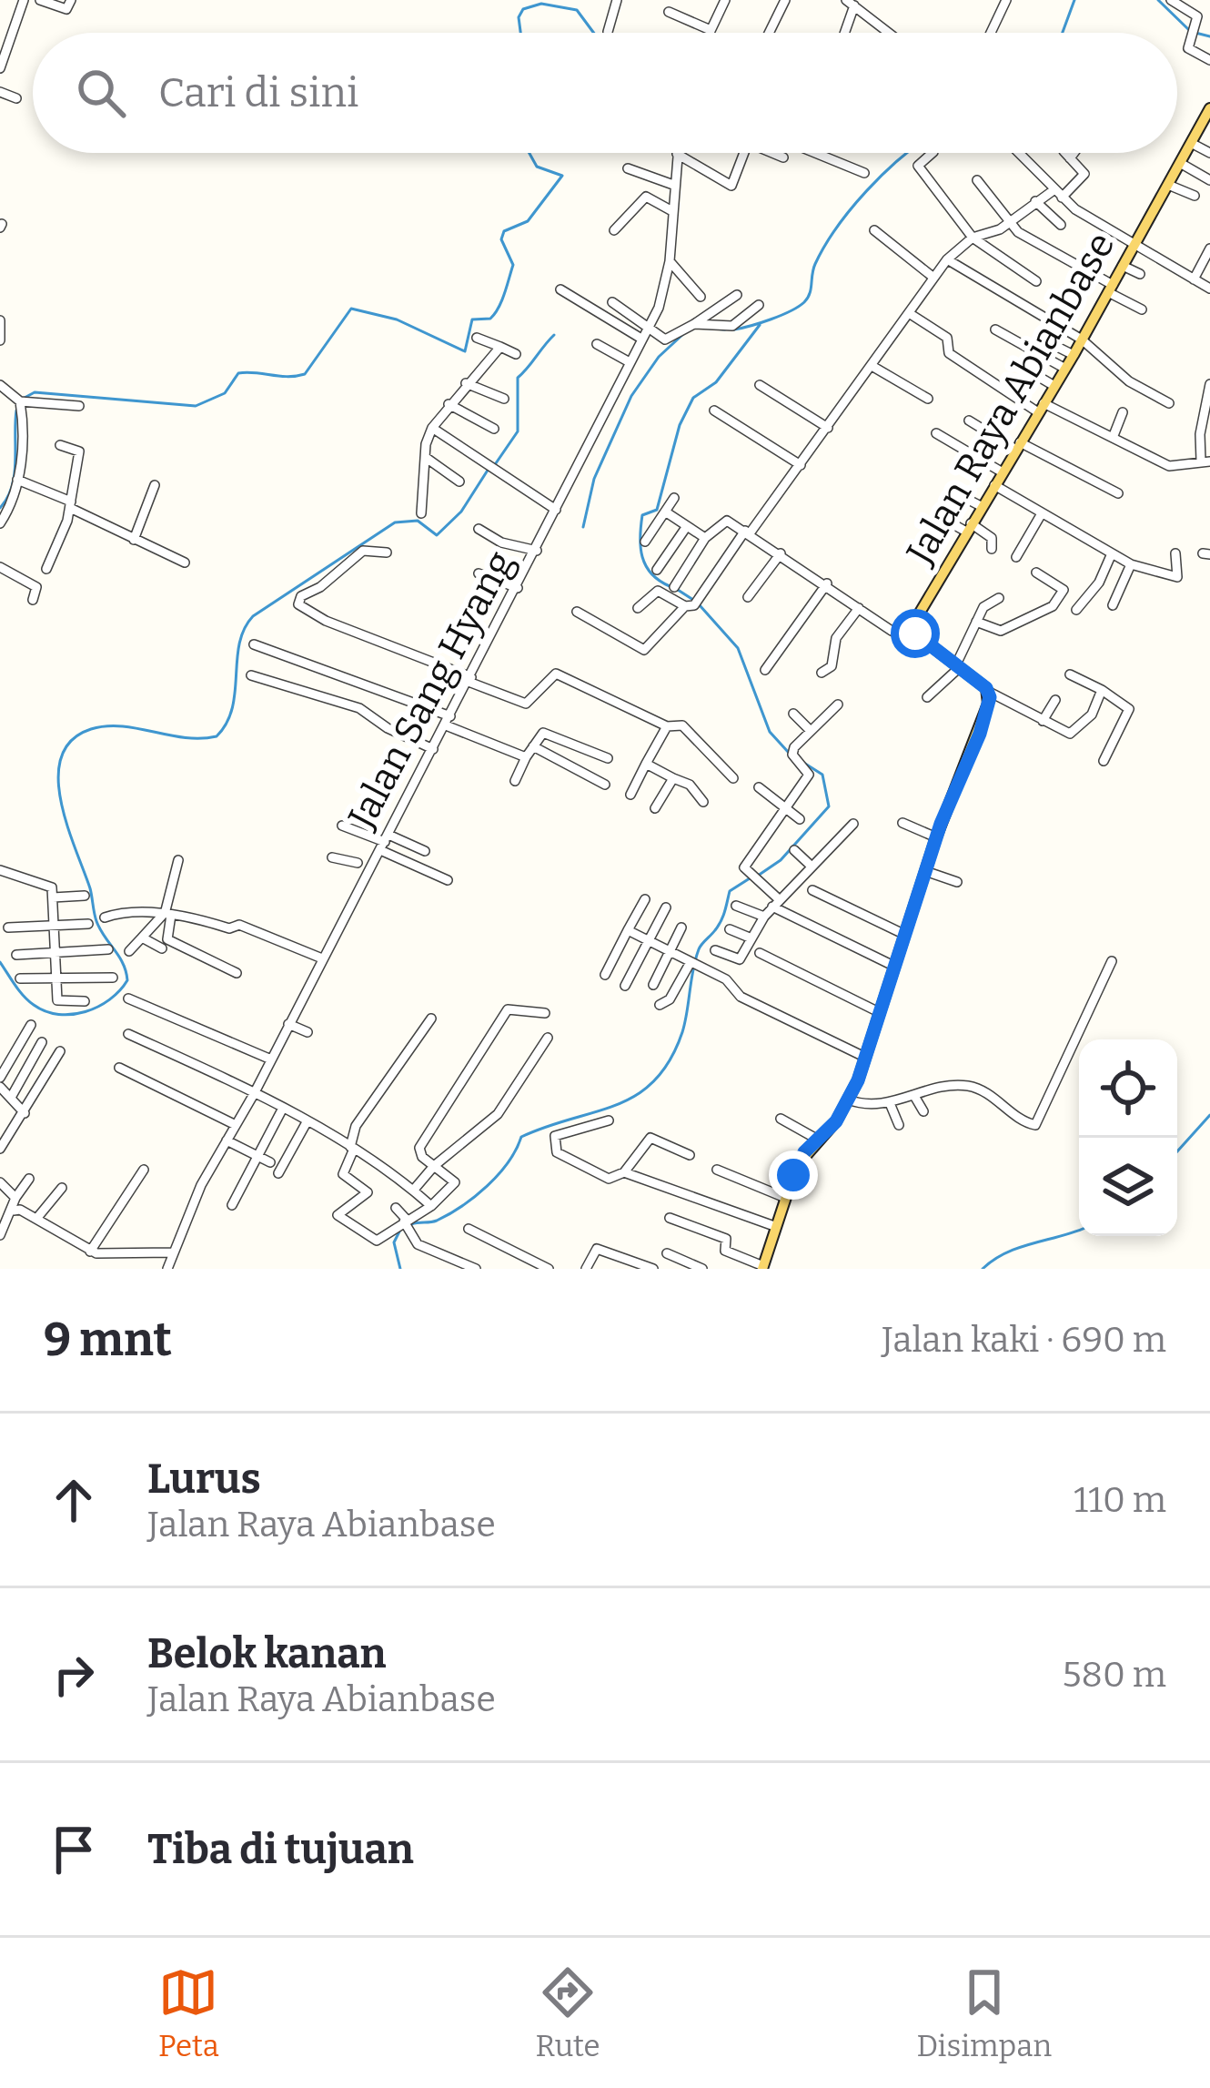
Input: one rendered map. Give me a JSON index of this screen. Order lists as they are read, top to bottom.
{
  "streets": {
    "main road": ["Jalan Raya Abianbase"],
    "street": ["Jalan Sang Hyang"]
  },
  "page": {
    "search": "Cari di sini",
    "heading": ["9 mnt", "Jalan kaki · 690 m"],
    "list": [
      ["Lurus", "Jalan Raya Abianbase", "110 m"],
      ["Belok kanan", "Jalan Raya Abianbase", "580 m"],
      "Tiba di tujuan"
    ],
    "nav": ["Peta", "Rute", "Disimpan"]
  }
}
